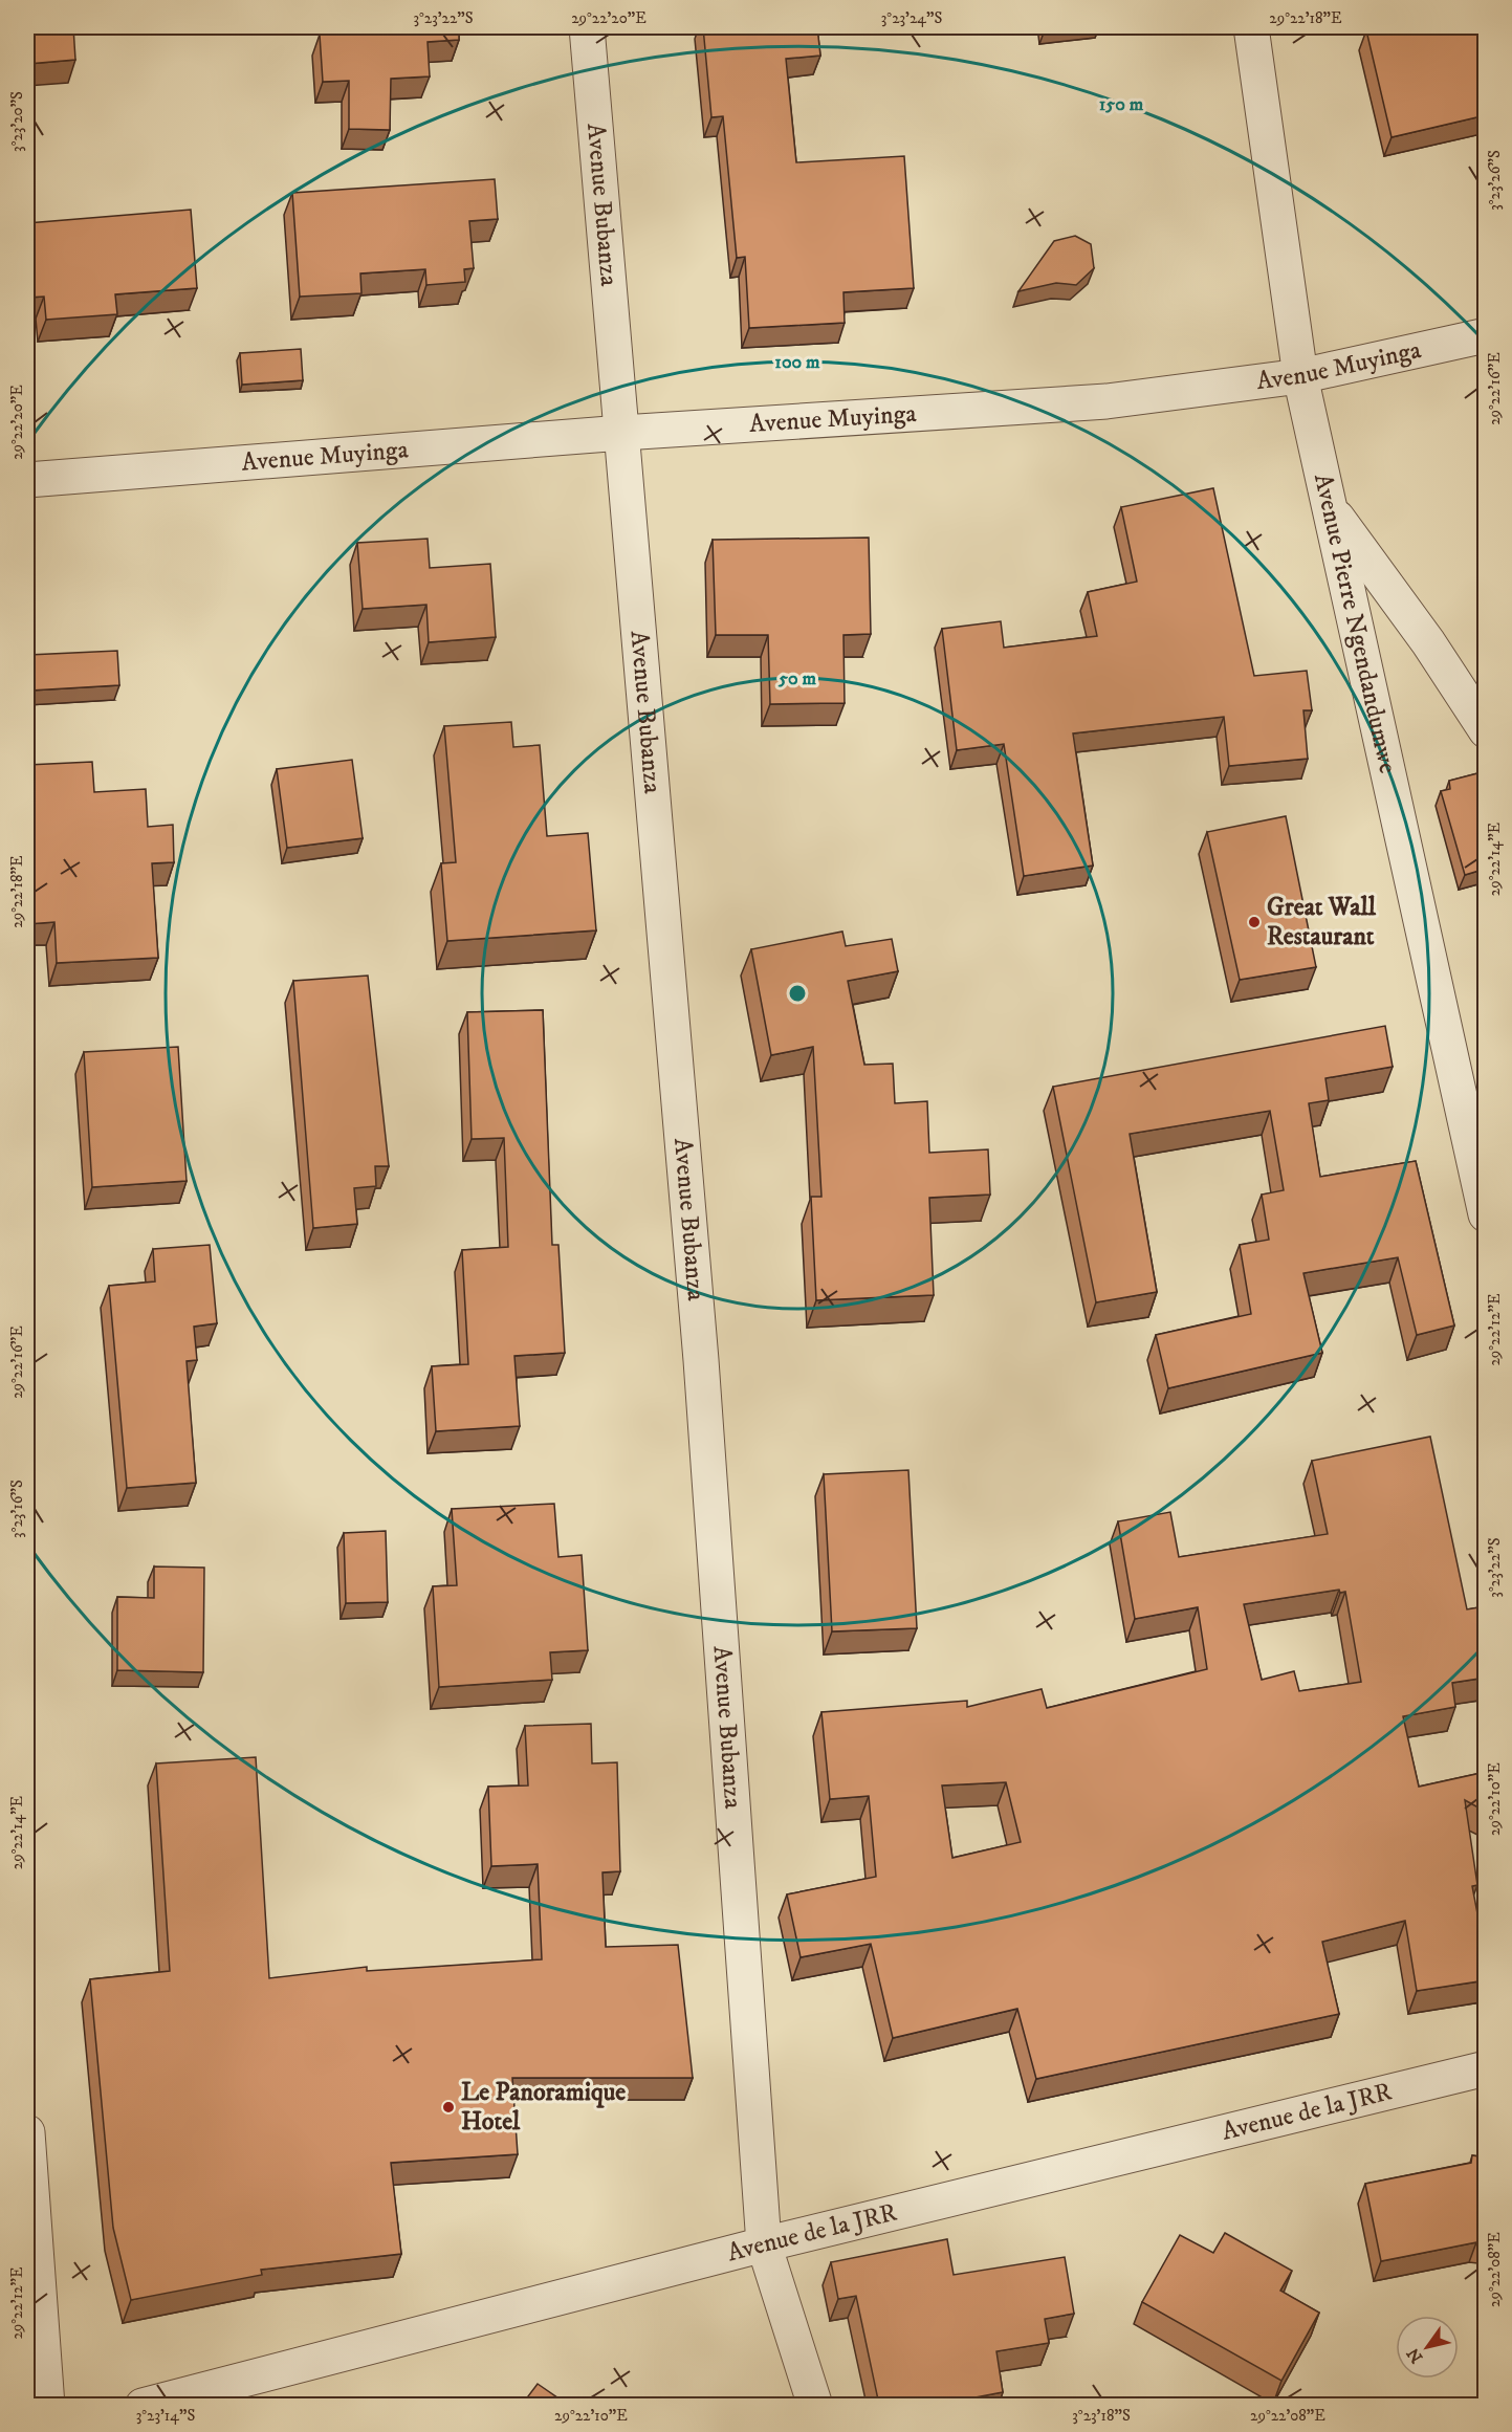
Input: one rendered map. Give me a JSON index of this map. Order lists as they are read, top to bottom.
{
  "streets": {
    "street": [
      "Avenue Bubanza",
      "Avenue Muyinga",
      "Avenue Pierre Ngendandumwe",
      "Avenue de la JRR"
    ]
  },
  "crossings": [
    ["Avenue Bubanza", "Avenue Muyinga"],
    ["Avenue Bubanza", "Avenue de la JRR"],
    ["Avenue Muyinga", "Avenue Pierre Ngendandumwe"]
  ],
  "places": ["Great Wall Restaurant", "Le Panoramique Hotel"],
  "north": "bottom left",
  "coordinates": [
    "3°23'22\"S",
    "29°22'20\"E",
    "3°23'24\"S",
    "29°22'18\"E",
    "3°23'20\"S",
    "3°23'26\"S",
    "29°22'16\"E",
    "29°22'14\"E",
    "29°22'12\"E",
    "3°23'16\"S",
    "29°22'10\"E",
    "29°22'08\"E",
    "3°23'14\"S",
    "3°23'18\"S"
  ],
  "rings": ["150 m", "100 m", "50 m"]
}
